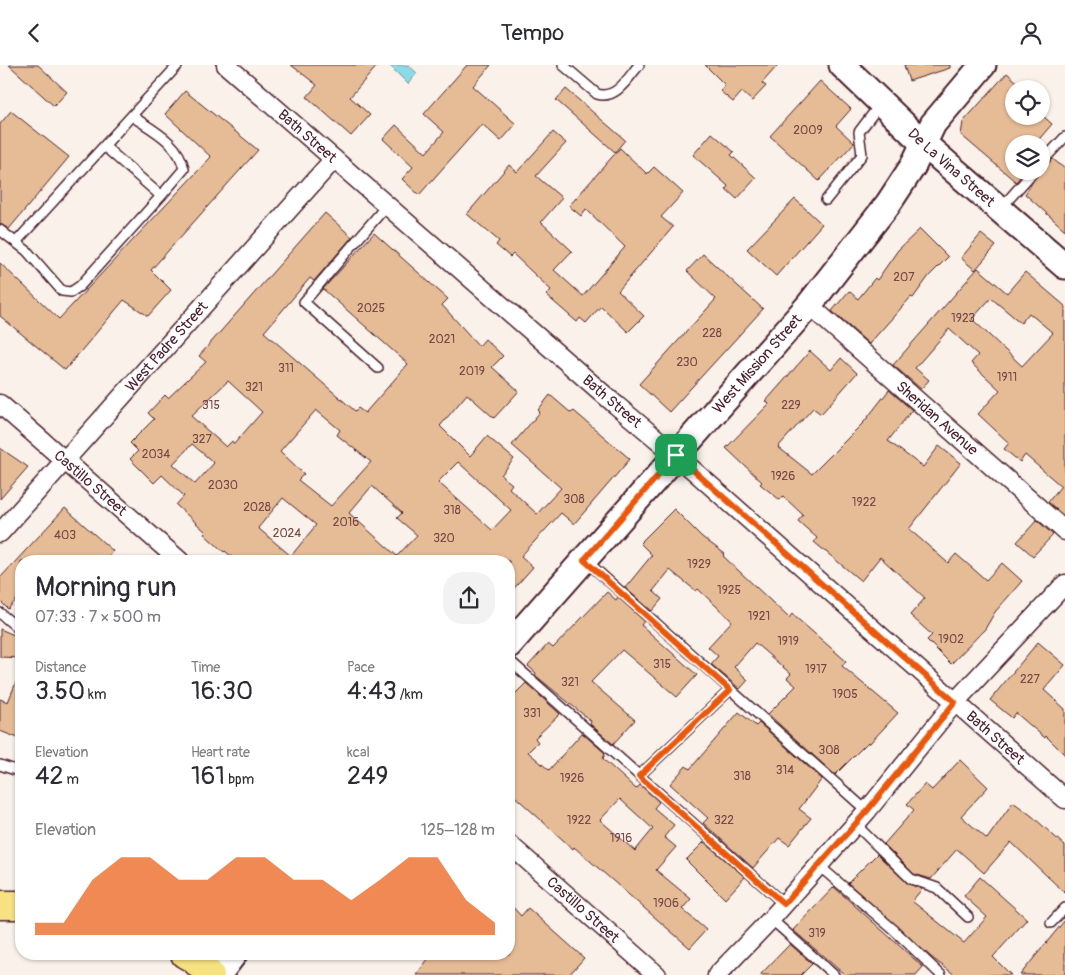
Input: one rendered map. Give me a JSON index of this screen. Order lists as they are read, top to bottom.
{
  "streets": {
    "main road": ["De La Vina Street", "West Mission Street"],
    "street": [
      "Bath Street",
      "West Padre Street",
      "Sheridan Avenue",
      "Castillo Street"
    ]
  },
  "crossings": [
    ["Bath Street", "West Padre Street"],
    ["Bath Street", "West Mission Street"],
    ["De La Vina Street", "West Mission Street"],
    ["West Padre Street", "Castillo Street"],
    ["West Mission Street", "Sheridan Avenue"]
  ],
  "house_numbers": [
    "2009",
    "207",
    "2025",
    "1923",
    "228",
    "2021",
    "230",
    "311",
    "2019",
    "1911",
    "321",
    "315",
    "229",
    "327",
    "2034",
    "1926",
    "2030",
    "308",
    "1922",
    "2028",
    "318",
    "2016",
    "2024",
    "403",
    "320",
    "1929",
    "1925",
    "1921",
    "1902",
    "1919",
    "315",
    "1917",
    "227",
    "321",
    "1905",
    "331",
    "308",
    "314",
    "318",
    "1926",
    "1922",
    "322",
    "1916",
    "1906",
    "319"
  ],
  "page": {
    "header": "Tempo",
    "heading": ["Morning run", "07:33 · 7 × 500 m"],
    "stats": [
      ["Distance", "3.50 km"],
      ["Time", "16:30"],
      ["Pace", "4:43 /km"],
      ["Elevation", "42 m"],
      ["Heart rate", "161 bpm"],
      ["kcal", "249"]
    ],
    "chart": ["Elevation", "125–128 m"]
  }
}
